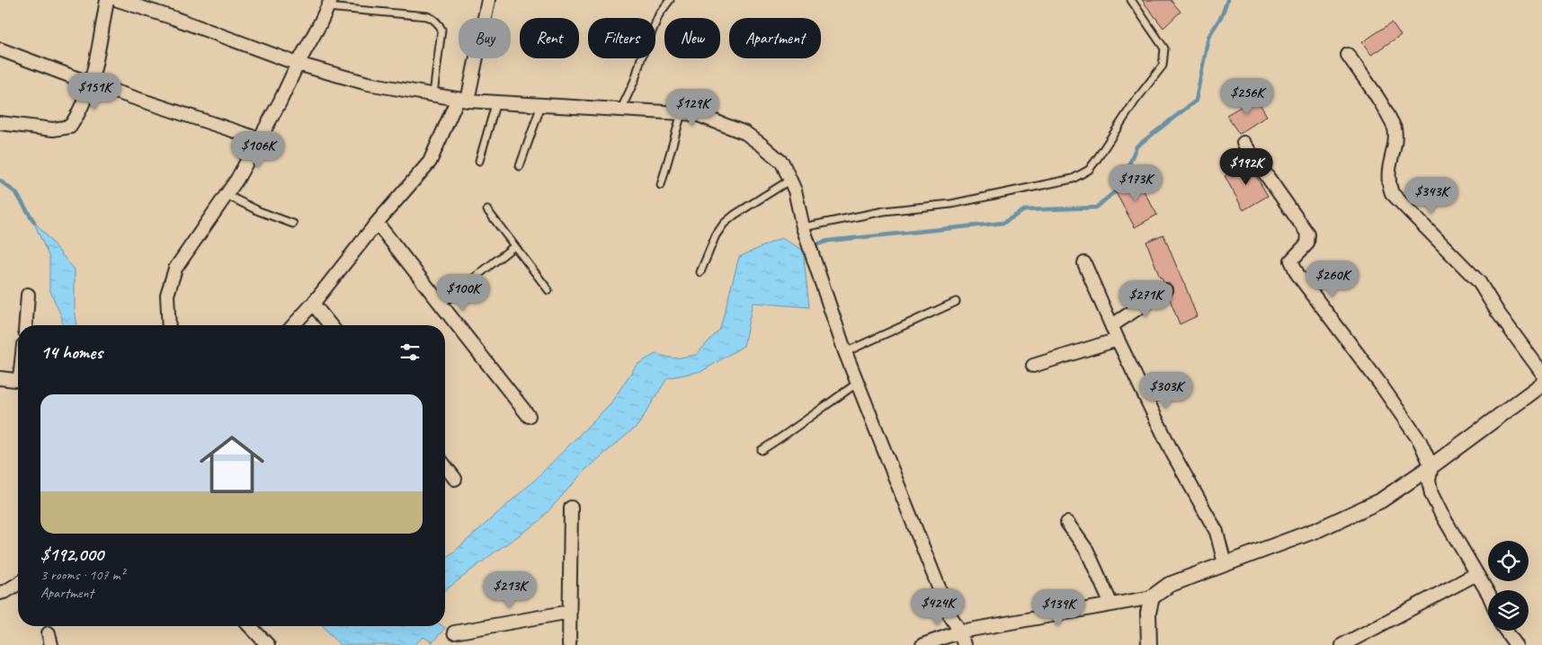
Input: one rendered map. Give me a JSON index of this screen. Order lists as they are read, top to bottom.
{
  "page": {
    "chip": [
      "Buy",
      "Rent",
      "Filters",
      "New",
      "Apartment"
    ],
    "price": [
      "$151K",
      "$256K",
      "$129K",
      "$106K",
      "$192K",
      "$173K",
      "$343K",
      "$260K",
      "$100K",
      "$271K",
      "$303K",
      "$213K",
      "$424K",
      "$139K"
    ],
    "heading": "14 homes",
    "list": [
      {
        "name": "$192,000",
        "note": "3 rooms · 107 m² · Apartment"
      }
    ]
  }
}
